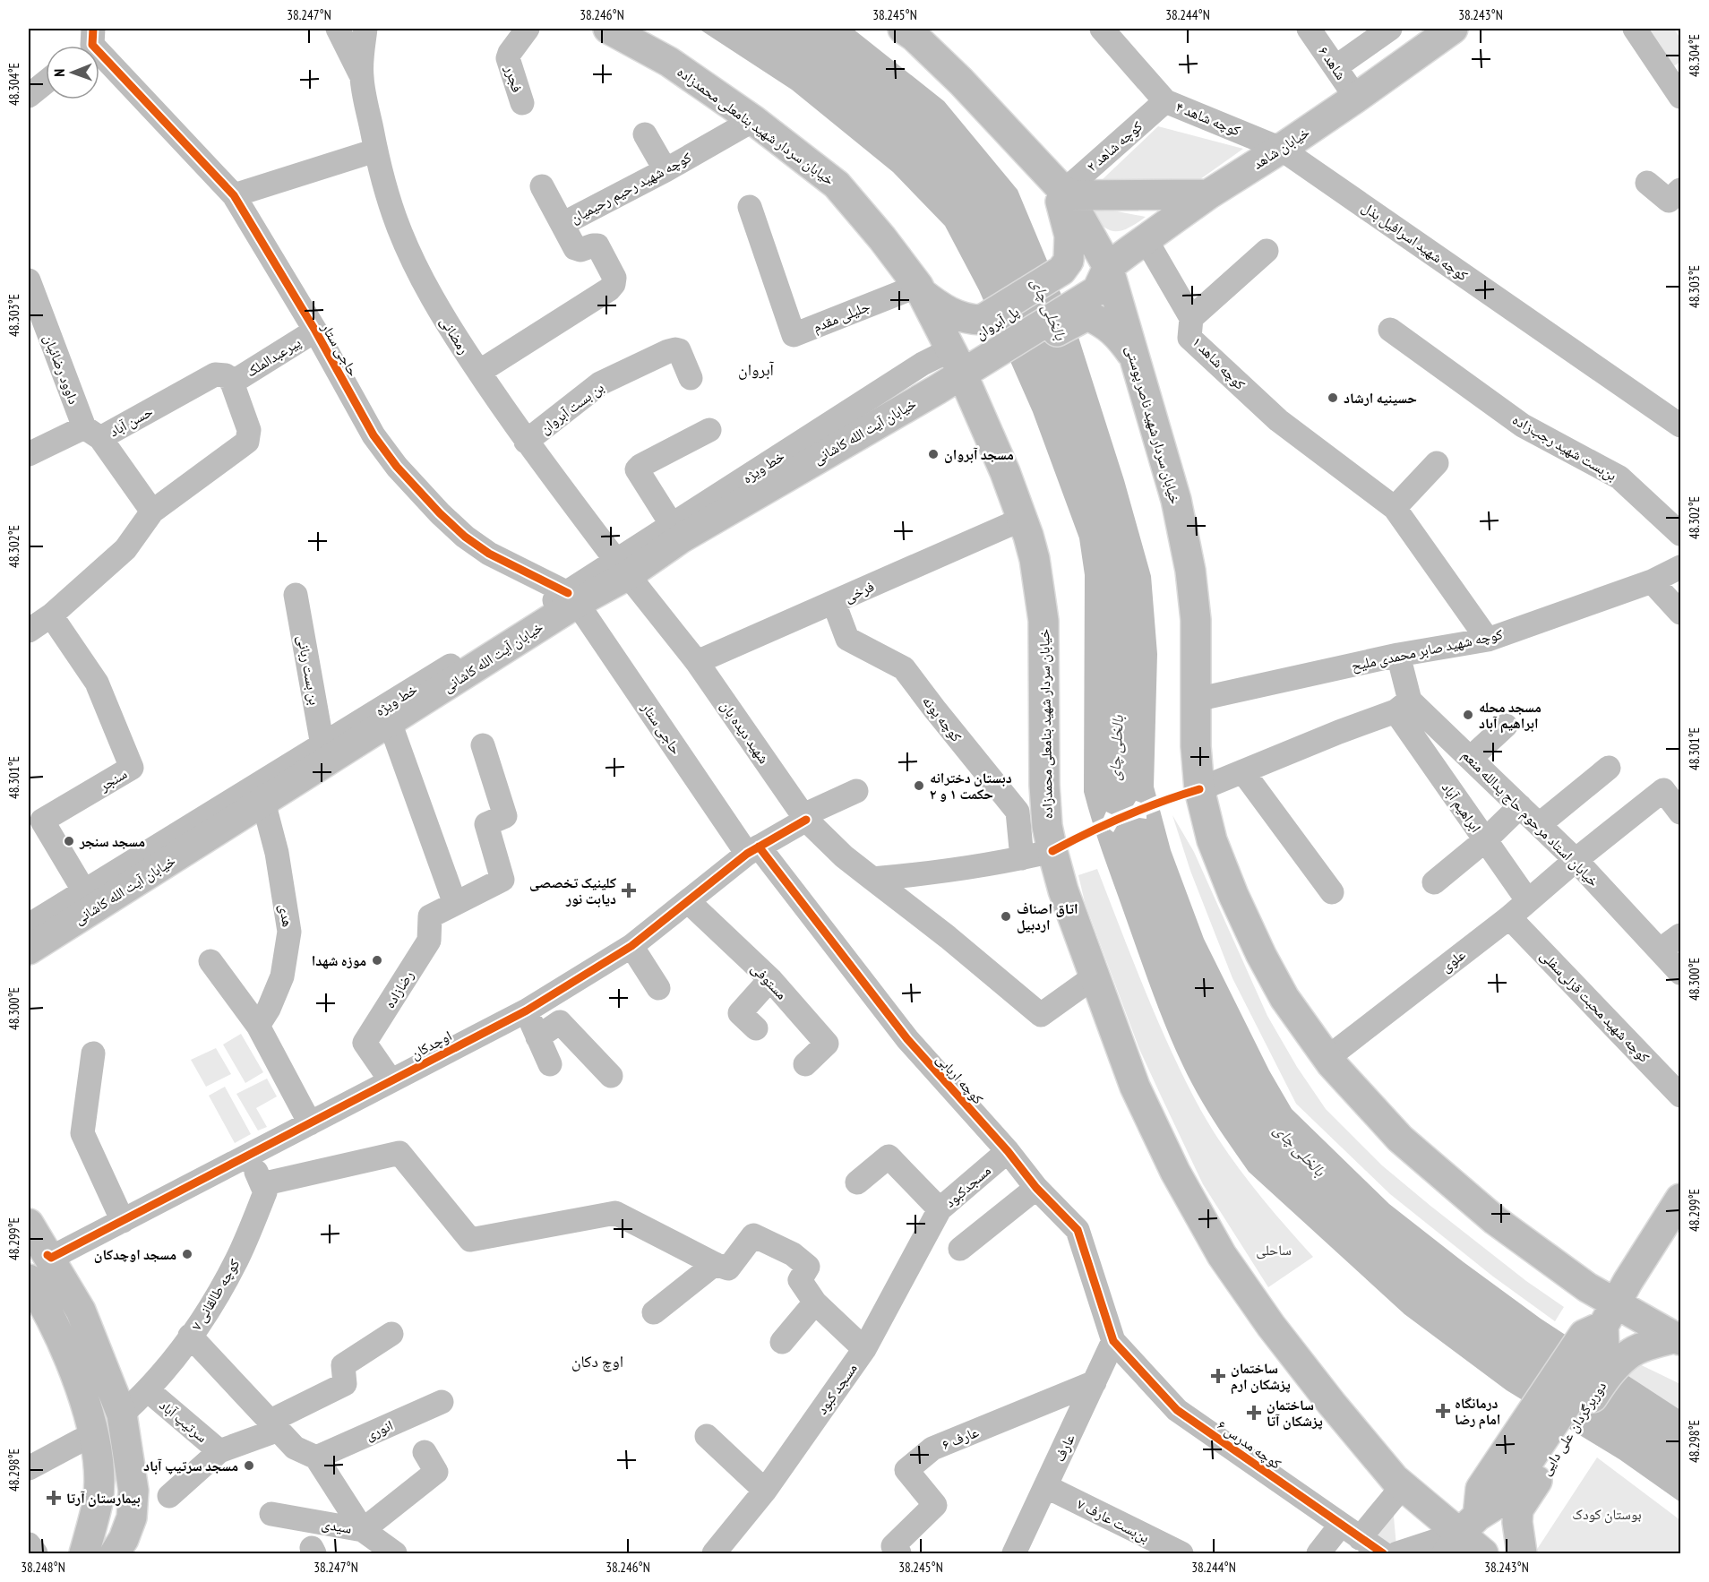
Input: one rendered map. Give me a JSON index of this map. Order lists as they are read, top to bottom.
{
  "streets": {
    "main road": [
      "خیابان سردار شهید بنامعلی محمدزاده",
      "خیابان شاهد",
      "پل آبروان",
      "خیابان سردار شهید ناصر پوستی",
      "خیابان آیت الله کاشانی",
      "دوربرگردان علی دایی"
    ],
    "street": [
      "شاهد ۶",
      "فجرر",
      "کوچه شاهد ۴",
      "کوچه شاهد ۲",
      "کوچه شهید رحیم رحیمیان",
      "کوچه شهید اسرافیل بذل",
      "جلیلی مقدم",
      "رمضانی",
      "حاجی ستار",
      "پیرعبدالملک",
      "کوچه شاهد ۱",
      "داوود رضائیان",
      "بن بست آبروان",
      "حسن آباد",
      "بن‌بست شهید رجب‌زاده",
      "خط ویژه",
      "فرخی",
      "کوچه شهید صابر محمدی ملیح",
      "بن بست ربانی",
      "کوچه پونه",
      "شهید دیده بان",
      "سنجر",
      "ابراهیم آباد",
      "خیابان استاد مرحوم حاج یدالله منعم",
      "هدی",
      "علوی",
      "مستوفی",
      "رضازاده",
      "کوچه شهید محبت قزلی‌سفلی",
      "اوچدکان",
      "کوچه اربابی",
      "مسجدکبود",
      "کوچه طالقانی ۷",
      "مسجد کبود",
      "سرتیپ آباد",
      "انوری",
      "عارف ۶",
      "کوچه مدرس ۶",
      "عارف",
      "بن‌بست عارف ۷",
      "سیدی"
    ]
  },
  "crossings": [
    ["شاهد ۶", "خیابان شاهد"],
    ["کوچه شاهد ۴", "کوچه شاهد ۲"],
    ["کوچه شاهد ۴", "خیابان شاهد"],
    ["کوچه شاهد ۴", "کوچه شهید اسرافیل بذل"],
    ["خیابان سردار شهید بنامعلی محمدزاده", "کوچه شهید رحیم رحیمیان"],
    ["خیابان سردار شهید بنامعلی محمدزاده", "جلیلی مقدم"],
    ["خیابان سردار شهید بنامعلی محمدزاده", "پل آبروان"],
    ["خیابان سردار شهید بنامعلی محمدزاده", "خیابان آیت الله کاشانی"],
    ["خیابان سردار شهید بنامعلی محمدزاده", "فرخی"],
    ["خیابان سردار شهید بنامعلی محمدزاده", "شهید دیده بان"],
    ["کوچه شاهد ۲", "خیابان سردار شهید ناصر پوستی"],
    ["خیابان شاهد", "کوچه شهید اسرافیل بذل"],
    ["خیابان شاهد", "پل آبروان"],
    ["خیابان شاهد", "کوچه شاهد ۱"],
    ["خیابان شاهد", "خیابان سردار شهید ناصر پوستی"],
    ["کوچه شهید رحیم رحیمیان", "رمضانی"],
    ["پل آبروان", "خیابان سردار شهید ناصر پوستی"],
    ["پل آبروان", "خیابان آیت الله کاشانی"],
    ["رمضانی", "بن بست آبروان"],
    ["رمضانی", "خیابان آیت الله کاشانی"],
    ["رمضانی", "شهید دیده بان"],
    ["حاجی ستار", "پیرعبدالملک"],
    ["حاجی ستار", "خیابان آیت الله کاشانی"],
    ["حاجی ستار", "خط ویژه"],
    ["حاجی ستار", "اوچدکان"],
    ["حاجی ستار", "کوچه اربابی"],
    ["پیرعبدالملک", "حسن آباد"],
    ["کوچه شاهد ۱", "کوچه شهید صابر محمدی ملیح"],
    ["داوود رضائیان", "حسن آباد"],
    ["خیابان سردار شهید ناصر پوستی", "کوچه شهید صابر محمدی ملیح"],
    ["خیابان سردار شهید ناصر پوستی", "علوی"],
    ["خیابان سردار شهید ناصر پوستی", "دوربرگردان علی دایی"],
    ["خیابان آیت الله کاشانی", "خط ویژه"],
    ["خیابان آیت الله کاشانی", "شهید دیده بان"],
    ["خیابان آیت الله کاشانی", "سنجر"],
    ["خیابان آیت الله کاشانی", "هدی"],
    ["خط ویژه", "بن بست ربانی"],
    ["خط ویژه", "سنجر"],
    ["فرخی", "کوچه پونه"],
    ["فرخی", "شهید دیده بان"],
    ["شهید دیده بان", "اوچدکان"],
    ["ابراهیم آباد", "خیابان استاد مرحوم حاج یدالله منعم"],
    ["ابراهیم آباد", "علوی"],
    ["خیابان استاد مرحوم حاج یدالله منعم", "علوی"],
    ["علوی", "کوچه شهید محبت قزلی‌سفلی"],
    ["مستوفی", "اوچدکان"],
    ["رضازاده", "اوچدکان"],
    ["اوچدکان", "کوچه اربابی"],
    ["کوچه اربابی", "مسجدکبود"],
    ["کوچه اربابی", "کوچه مدرس ۶"],
    ["کوچه اربابی", "عارف"],
    ["مسجدکبود", "مسجد کبود"],
    ["کوچه طالقانی ۷", "سرتیپ آباد"],
    ["عارف ۶", "عارف"],
    ["کوچه مدرس ۶", "عارف"],
    ["عارف", "بن‌بست عارف ۷"]
  ],
  "districts": ["آبروان", "اوچ دکان"],
  "water": ["بالخلی چای"],
  "parks": ["ساحلی", "بوستان کودک"],
  "places": {
    "other": [
      "حسینیه ارشاد",
      "مسجد آبروان",
      "مسجد محله ابراهیم آباد",
      "دبستان دخترانه حکمت ۱ و ۲",
      "مسجد سنجر",
      "اتاق اصناف اردبیل",
      "موزه شهدا",
      "مسجد اوچدکان",
      "مسجد سرتیپ آباد"
    ],
    "health": [
      "کلینیک تخصصی دیابت نور",
      "ساختمان پزشکان ارم",
      "درمانگاه امام رضا",
      "ساختمان پزشکان آتا",
      "بیمارستان آرتا"
    ]
  },
  "north": "left",
  "coordinates": [
    "38.247°N",
    "38.246°N",
    "38.245°N",
    "38.244°N",
    "38.243°N",
    "48.304°E",
    "48.303°E",
    "48.302°E",
    "48.301°E",
    "48.300°E",
    "48.299°E",
    "48.298°E",
    "38.248°N"
  ]
}
